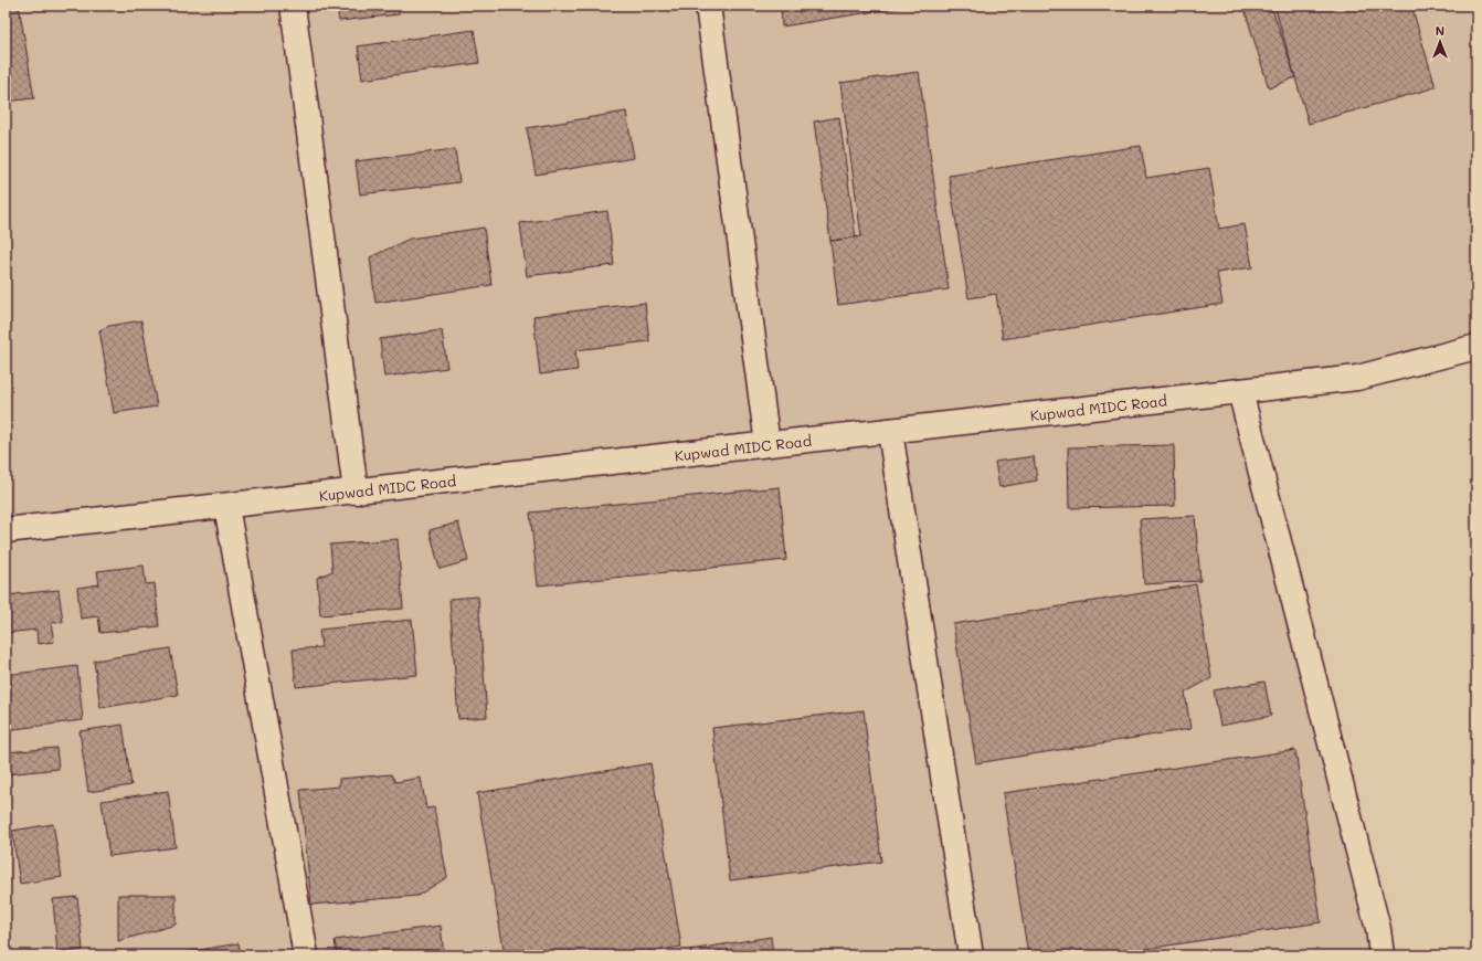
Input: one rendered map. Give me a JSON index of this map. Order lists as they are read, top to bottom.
{
  "streets": {
    "street": ["Kupwad MIDC Road"]
  },
  "north": "top"
}
